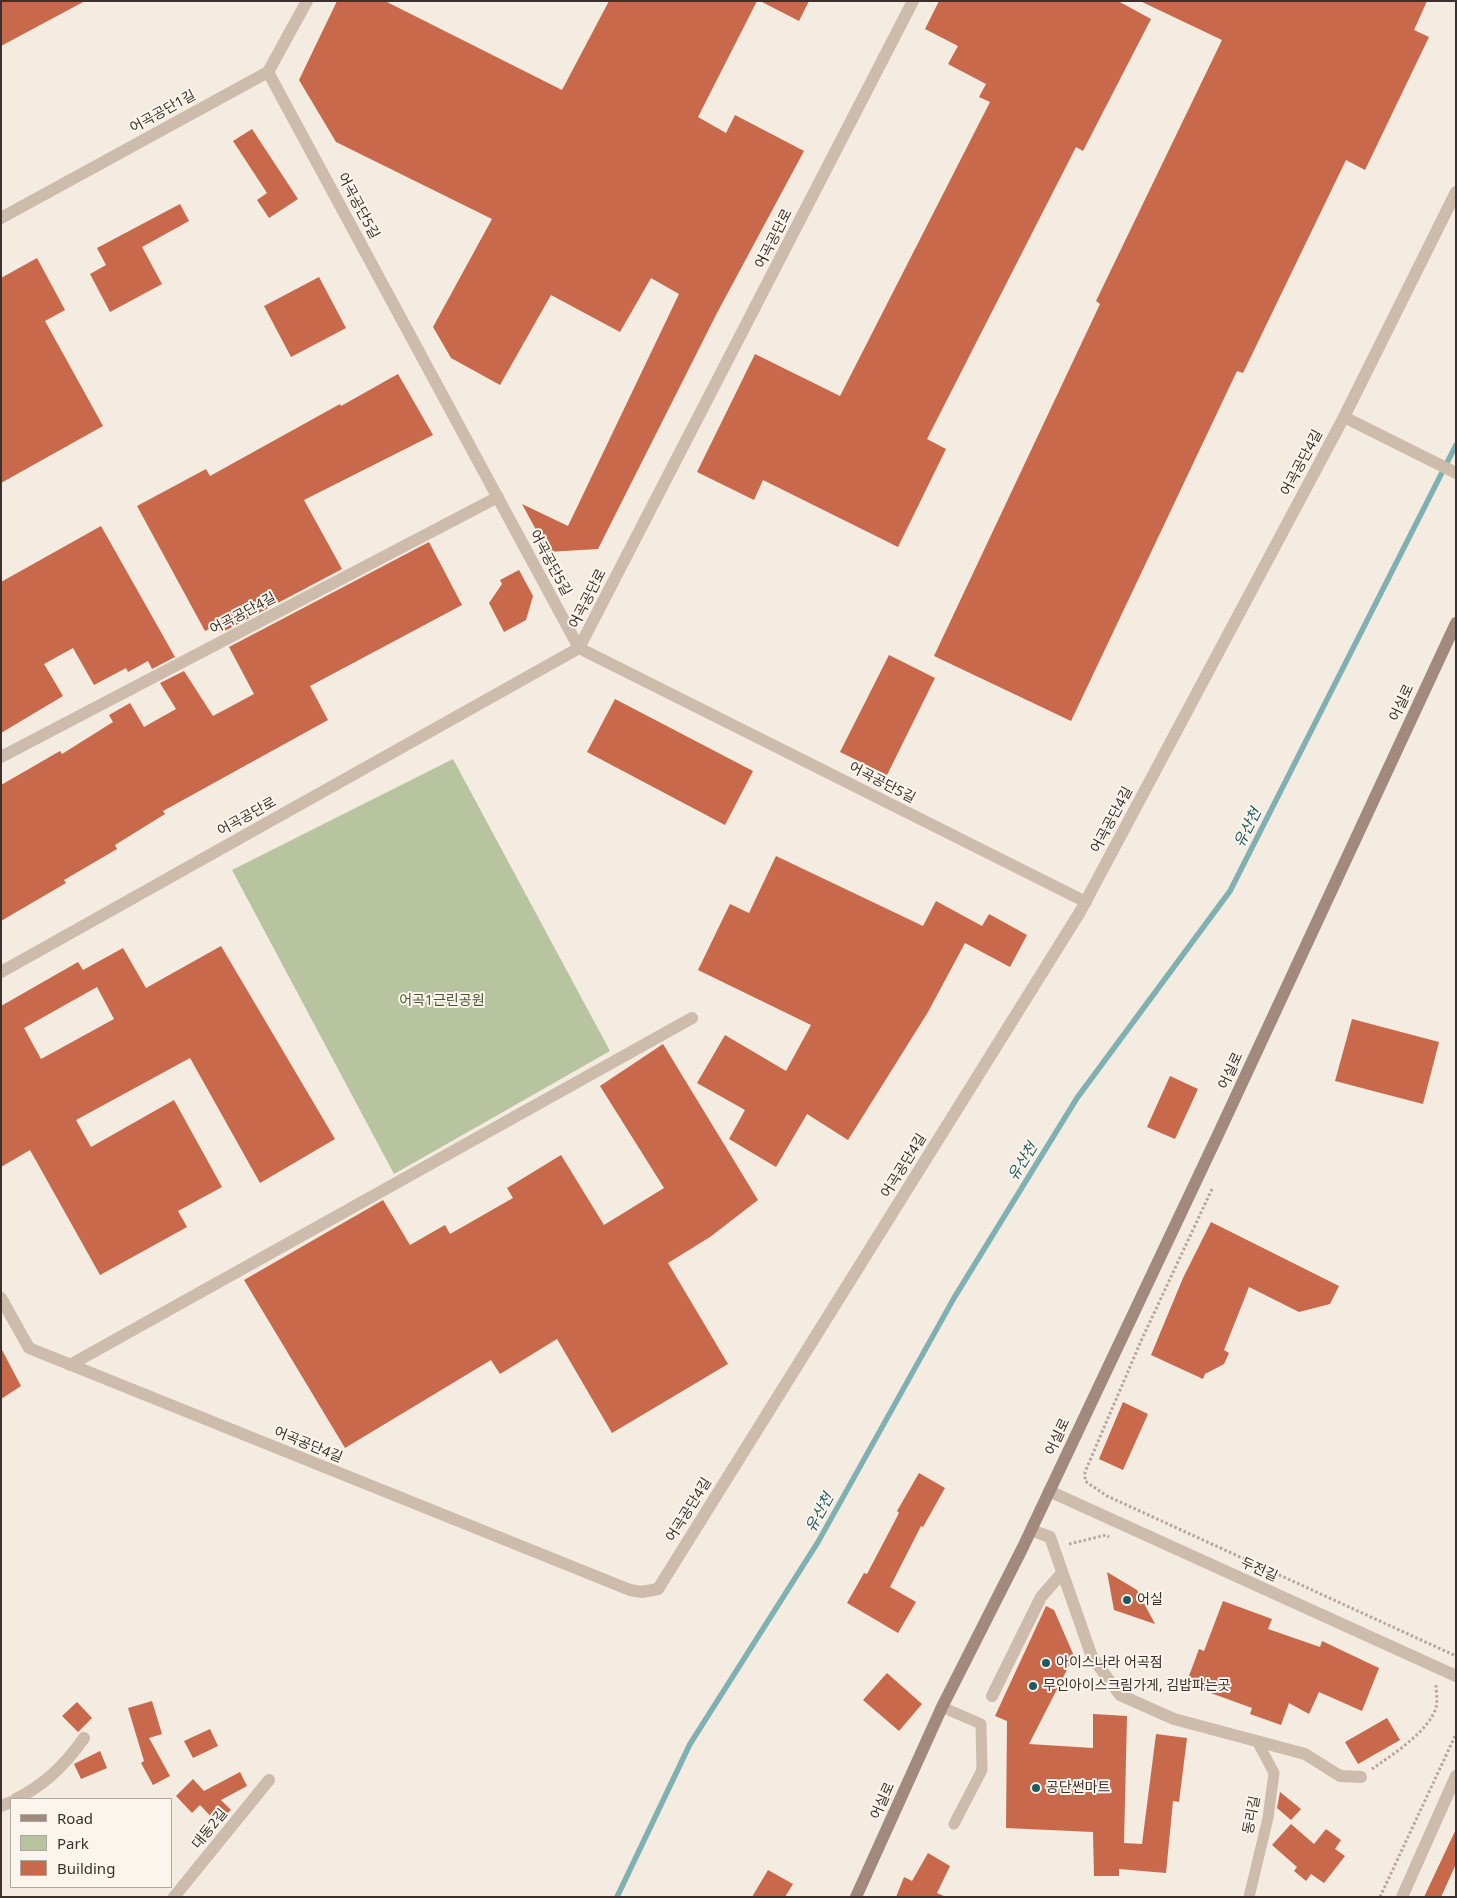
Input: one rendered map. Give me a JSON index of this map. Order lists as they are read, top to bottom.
{
  "streets": {
    "main road": ["어실로"],
    "street": [
      "어곡공단1길",
      "어곡공단5길",
      "어곡공단로",
      "어곡공단4길",
      "두전길",
      "대동2길"
    ],
    "lane": ["동리길"]
  },
  "crossings": [
    ["어곡공단1길", "어곡공단5길"],
    ["어곡공단5길", "어곡공단로"],
    ["어곡공단5길", "어곡공단4길"],
    ["어실로", "두전길"]
  ],
  "water": ["유산천"],
  "parks": ["어곡1근린공원"],
  "places": [
    "어실",
    "아이스나라 어곡점",
    "무인아이스크림가게, 김밥파는곳",
    "공단썬마트"
  ],
  "legend": ["Road", "Park", "Building"]
}
